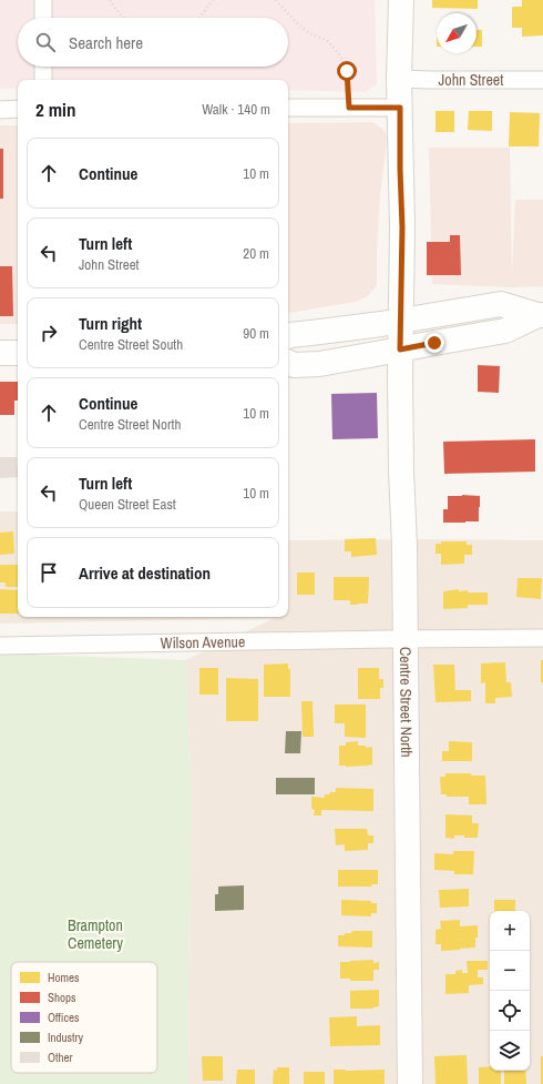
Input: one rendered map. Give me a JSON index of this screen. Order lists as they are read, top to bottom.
{
  "streets": {
    "street": ["John Street", "Wilson Avenue", "Centre Street North"]
  },
  "crossings": [
    ["John Street", "Centre Street North"],
    ["Wilson Avenue", "Centre Street North"]
  ],
  "parks": ["Brampton Cemetery"],
  "legend": [
    "Homes",
    "Shops",
    "Offices",
    "Industry",
    "Other"
  ],
  "north": "bottom left",
  "page": {
    "search": "Search here",
    "heading": ["2 min", "Walk · 140 m"],
    "list": [
      ["Continue", "10 m"],
      ["Turn left", "John Street", "20 m"],
      ["Turn right", "Centre Street South", "90 m"],
      ["Continue", "Centre Street North", "10 m"],
      ["Turn left", "Queen Street East", "10 m"],
      "Arrive at destination"
    ],
    "map_buttons": ["+", "−"]
  }
}
